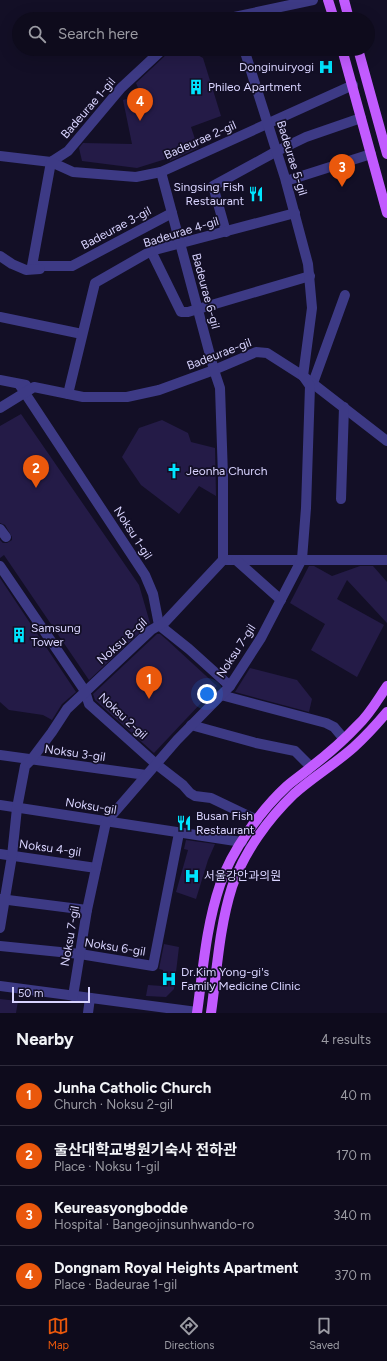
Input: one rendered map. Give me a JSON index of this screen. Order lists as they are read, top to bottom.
{
  "streets": {
    "street": [
      "Badeurae 1-gil",
      "Badeurae 2-gil",
      "Badeurae 5-gil",
      "Badeurae 3-gil",
      "Badeurae 4-gil",
      "Badeurae 6-gil",
      "Badeurae-gil",
      "Noksu 1-gil",
      "Noksu 8-gil",
      "Noksu 7-gil",
      "Noksu 2-gil",
      "Noksu 3-gil",
      "Noksu-gil",
      "Noksu 4-gil",
      "Noksu 6-gil"
    ]
  },
  "crossings": [
    ["Badeurae 1-gil", "Badeurae 2-gil"],
    ["Badeurae 1-gil", "Badeurae 3-gil"],
    ["Badeurae 2-gil", "Badeurae 5-gil"],
    ["Badeurae 2-gil", "Badeurae 3-gil"],
    ["Badeurae 2-gil", "Badeurae 6-gil"],
    ["Badeurae 5-gil", "Badeurae 4-gil"],
    ["Badeurae 5-gil", "Badeurae-gil"],
    ["Badeurae 5-gil", "Noksu 7-gil"],
    ["Badeurae 3-gil", "Badeurae 6-gil"],
    ["Badeurae 4-gil", "Badeurae 6-gil"],
    ["Badeurae 4-gil", "Badeurae-gil"],
    ["Badeurae 6-gil", "Badeurae-gil"],
    ["Badeurae-gil", "Noksu 1-gil"],
    ["Badeurae-gil", "Noksu 7-gil"],
    ["Noksu 1-gil", "Noksu 8-gil"],
    ["Noksu 8-gil", "Noksu 2-gil"],
    ["Noksu 8-gil", "Noksu 3-gil"],
    ["Noksu 8-gil", "Noksu-gil"],
    ["Noksu 8-gil", "Noksu 4-gil"],
    ["Noksu 7-gil", "Noksu 2-gil"],
    ["Noksu 7-gil", "Noksu 3-gil"],
    ["Noksu 7-gil", "Noksu-gil"],
    ["Noksu 7-gil", "Noksu 4-gil"],
    ["Noksu 7-gil", "Noksu 6-gil"],
    ["Noksu-gil", "Noksu 6-gil"]
  ],
  "places": {
    "hospital": ["Donginuiryogi", "서울강안과의원", "Dr.Kim Yong-gi's Family Medicine Clinic"],
    "building": ["Phileo Apartment", "Samsung Tower"],
    "restaurant": ["Singsing Fish Restaurant", "Busan Fish Restaurant"],
    "church": ["Jeonha Church"]
  },
  "scale_bar": "50 m",
  "page": {
    "search": "Search here",
    "pins": [
      "4",
      "3",
      "2",
      "1"
    ],
    "scale": "50 m",
    "heading": ["Nearby", "4 results"],
    "list": [
      {
        "mark": "1",
        "name": "Junha Catholic Church",
        "note": "Church · Noksu 2-gil",
        "value": "40 m"
      },
      {
        "mark": "2",
        "name": "울산대학교병원기숙사 전하관",
        "note": "Place · Noksu 1-gil",
        "value": "170 m"
      },
      {
        "mark": "3",
        "name": "Keureasyongbodde",
        "note": "Hospital · Bangeojinsunhwando-ro",
        "value": "340 m"
      },
      {
        "mark": "4",
        "name": "Dongnam Royal Heights Apartment",
        "note": "Place · Badeurae 1-gil",
        "value": "370 m"
      }
    ],
    "nav": ["Map", "Directions", "Saved"]
  }
}
